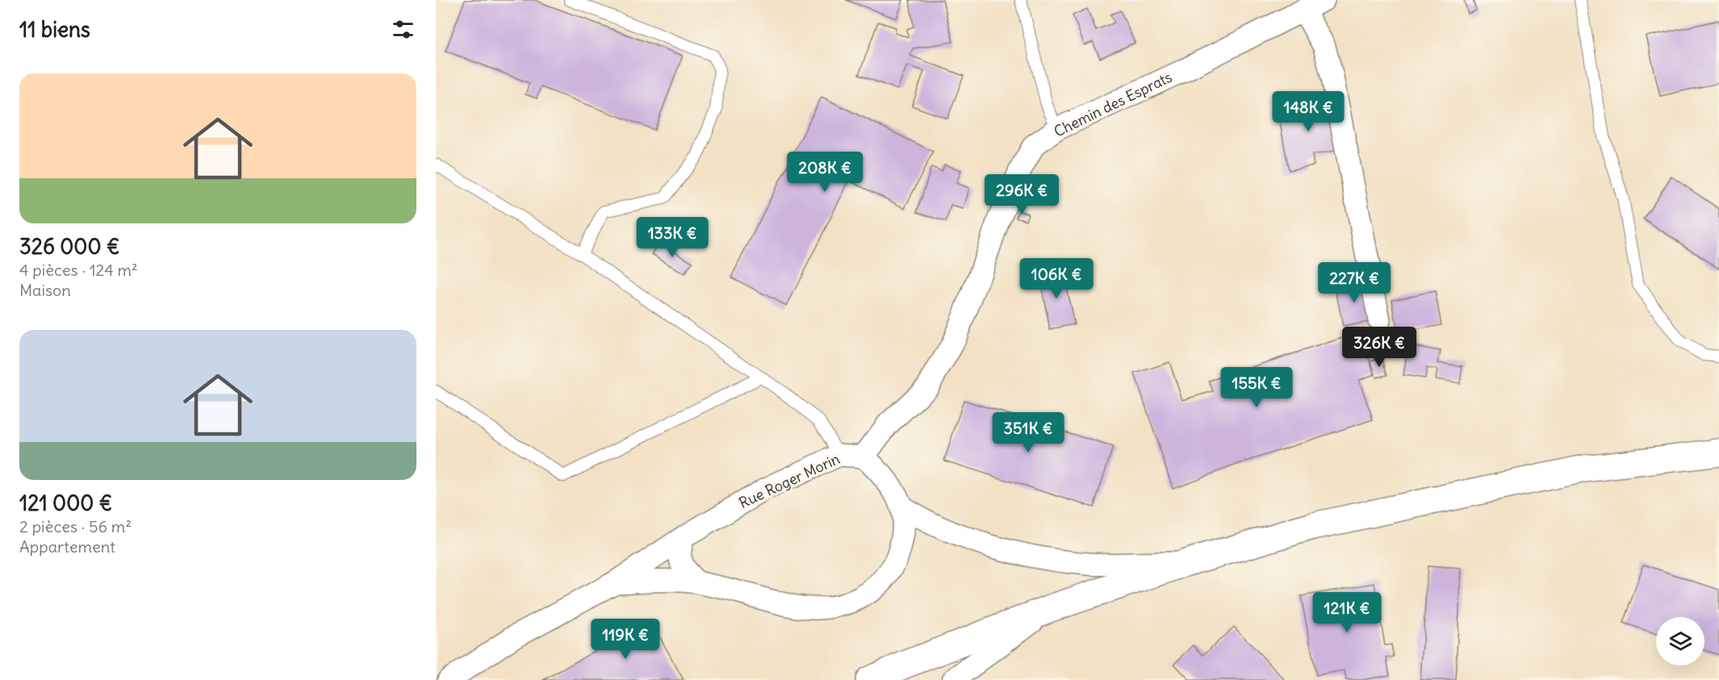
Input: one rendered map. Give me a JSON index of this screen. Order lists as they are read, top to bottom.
{
  "streets": {
    "street": ["Chemin des Esprats", "Rue Roger Morin"]
  },
  "crossings": [
    ["Chemin des Esprats", "Rue Roger Morin"]
  ],
  "page": {
    "heading": "11 biens",
    "list": [
      {
        "name": "326 000 €",
        "note": "4 pièces · 124 m² · Maison"
      },
      {
        "name": "121 000 €",
        "note": "2 pièces · 56 m² · Appartement"
      }
    ],
    "price": [
      "148K €",
      "208K €",
      "296K €",
      "133K €",
      "106K €",
      "227K €",
      "326K €",
      "155K €",
      "351K €",
      "121K €",
      "119K €"
    ]
  }
}
